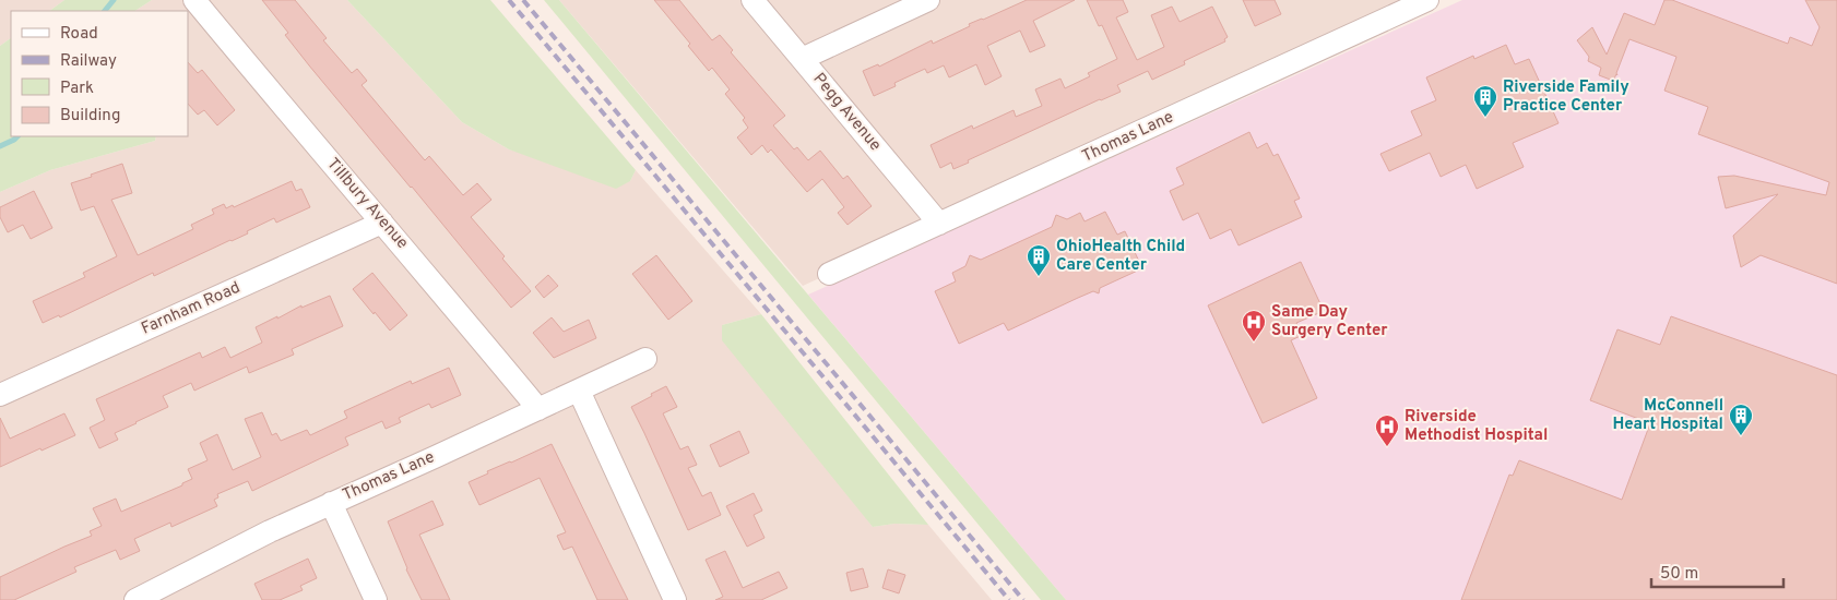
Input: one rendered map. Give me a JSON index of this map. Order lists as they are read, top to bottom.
{
  "streets": {
    "street": [
      "Pegg Avenue",
      "Thomas Lane",
      "Tillbury Avenue",
      "Farnham Road"
    ]
  },
  "crossings": [
    ["Pegg Avenue", "Thomas Lane"],
    ["Thomas Lane", "Tillbury Avenue"],
    ["Tillbury Avenue", "Farnham Road"]
  ],
  "places": {
    "building": ["Riverside Family Practice Center", "OhioHealth Child Care Center", "McConnell Heart Hospital"],
    "hospital": ["Same Day Surgery Center", "Riverside Methodist Hospital"]
  },
  "legend": [
    "Road",
    "Railway",
    "Park",
    "Building"
  ],
  "scale_bar": "50 m"
}
